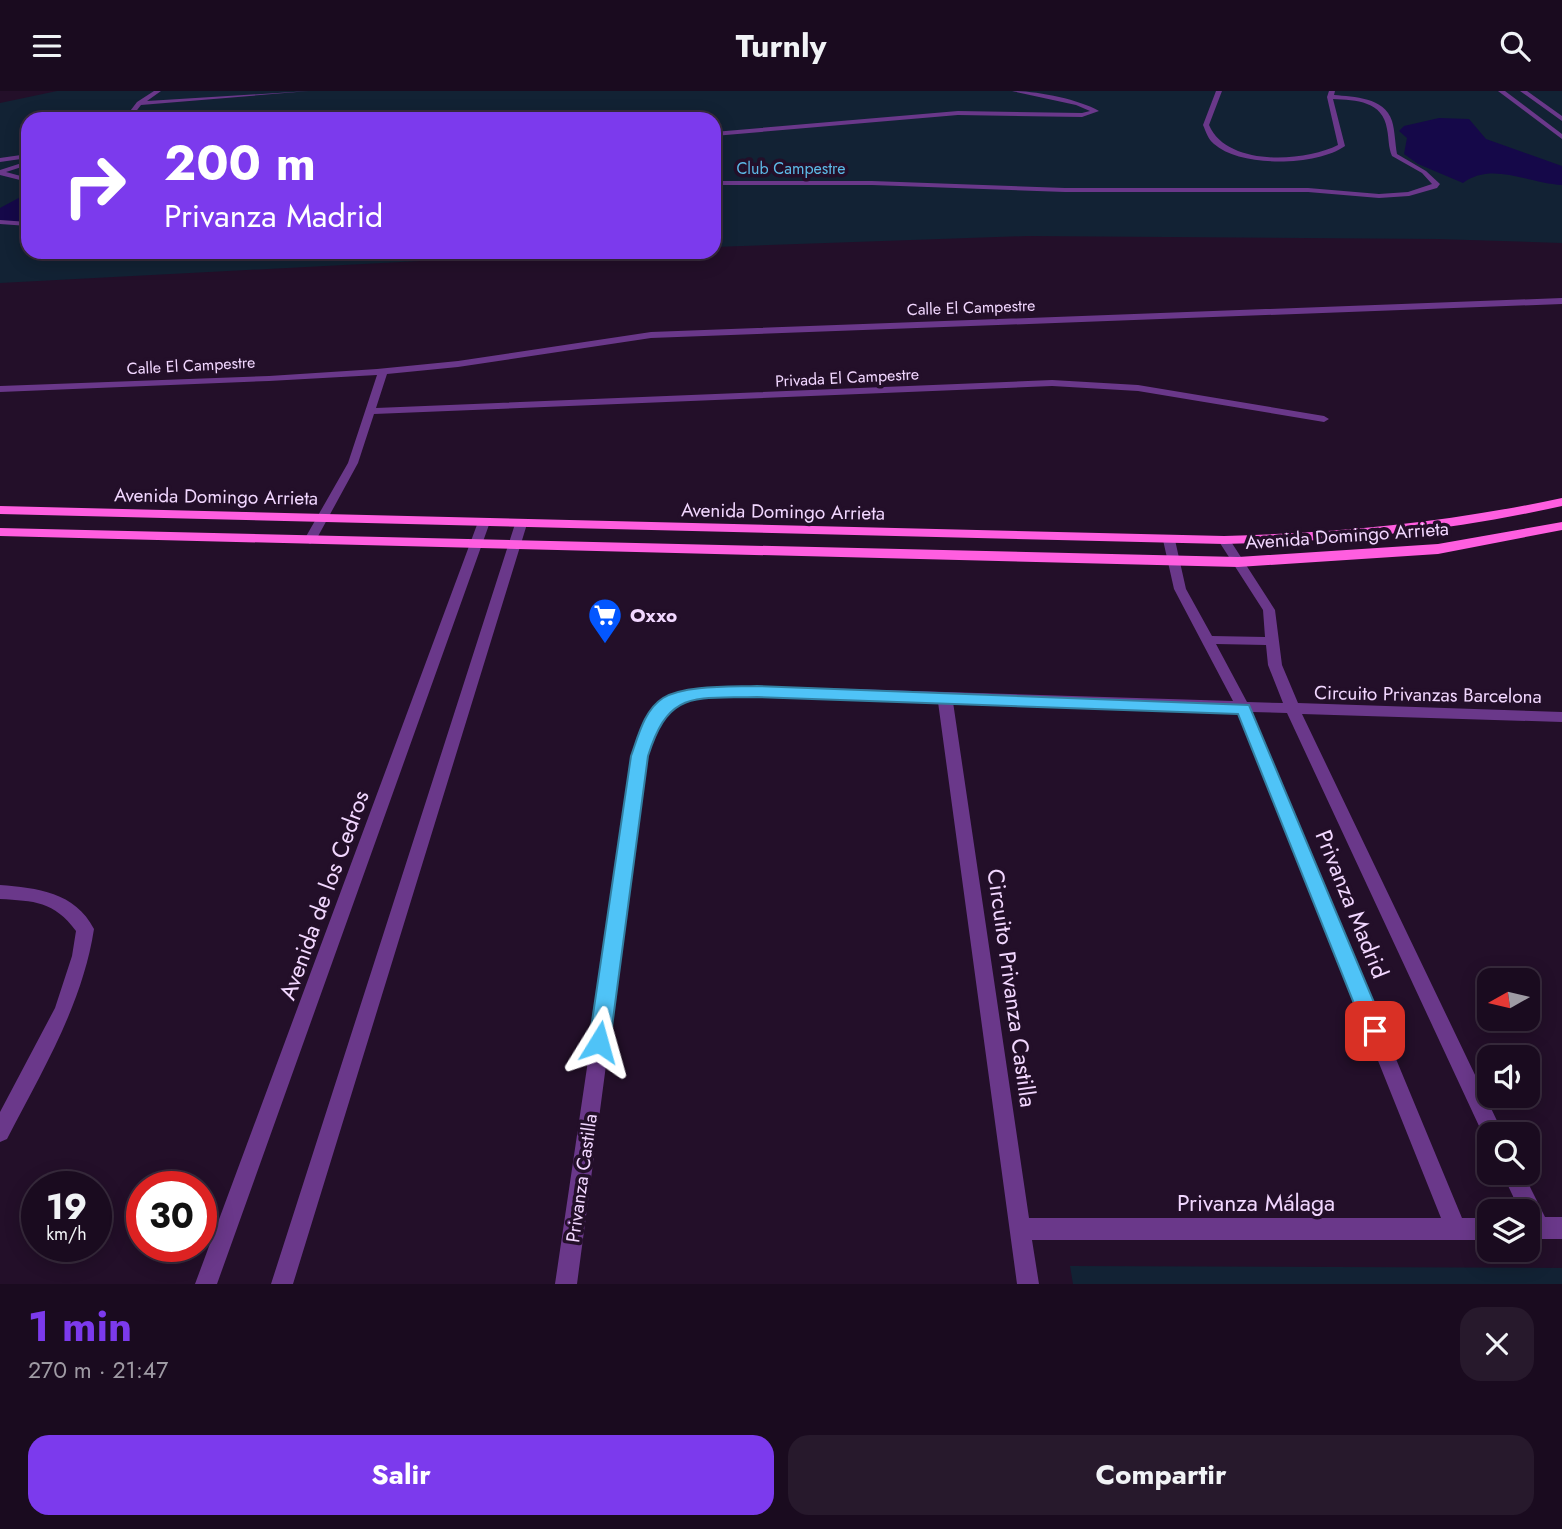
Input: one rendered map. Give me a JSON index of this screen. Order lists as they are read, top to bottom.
{
  "streets": {
    "main road": ["Avenida Domingo Arrieta"],
    "street": [
      "Calle El Campestre",
      "Privada El Campestre",
      "Circuito Privanzas Barcelona",
      "Avenida de los Cedros",
      "Privanza Madrid",
      "Circuito Privanza Castilla",
      "Privanza Castilla",
      "Privanza Málaga"
    ]
  },
  "crossings": [
    ["Avenida Domingo Arrieta", "Avenida de los Cedros"],
    ["Avenida Domingo Arrieta", "Privanza Madrid"],
    ["Circuito Privanzas Barcelona", "Privanza Madrid"],
    ["Circuito Privanzas Barcelona", "Privanza Castilla"],
    ["Privanza Madrid", "Privanza Castilla"],
    ["Privanza Madrid", "Privanza Málaga"],
    ["Circuito Privanza Castilla", "Privanza Castilla"],
    ["Circuito Privanza Castilla", "Privanza Málaga"]
  ],
  "parks": ["Club Campestre"],
  "places": {
    "supermarket": ["Oxxo"]
  },
  "north": "left",
  "page": {
    "header": "Turnly",
    "turn": ["200 m", "Privanza Madrid"],
    "speed": "19 km/h",
    "limit": "30",
    "heading": ["1 min", "270 m · 21:47"],
    "buttons": ["Salir", "Compartir"]
  }
}
